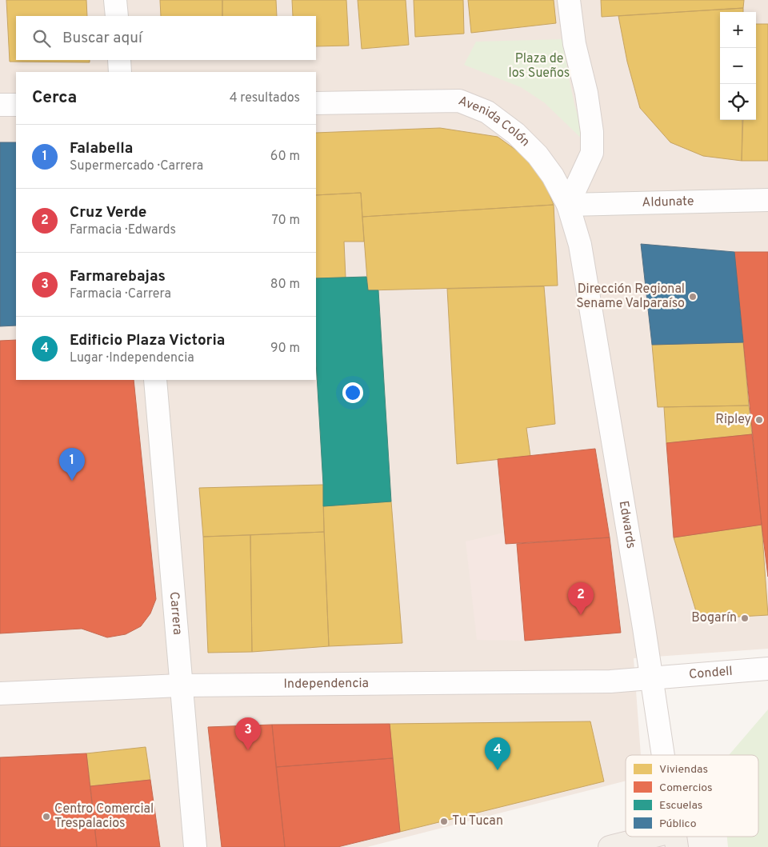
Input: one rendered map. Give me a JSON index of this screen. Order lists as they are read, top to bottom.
{
  "streets": {
    "main road": [
      "Avenida Colón",
      "Aldunate",
      "Edwards",
      "Carrera",
      "Condell",
      "Independencia"
    ]
  },
  "crossings": [
    ["Avenida Colón", "Aldunate"],
    ["Avenida Colón", "Edwards"],
    ["Aldunate", "Edwards"],
    ["Edwards", "Condell"],
    ["Edwards", "Independencia"],
    ["Carrera", "Independencia"],
    ["Condell", "Independencia"]
  ],
  "parks": ["Plaza de los Sueños"],
  "places": [
    "Dirección Regional Sename Valparaíso",
    "Ripley",
    "Bogarín",
    "Centro Comercial Trespalacios",
    "Tu Tucan"
  ],
  "legend": [
    "Viviendas",
    "Comercios",
    "Escuelas",
    "Público"
  ],
  "page": {
    "map_buttons": ["+", "−"],
    "search": "Buscar aquí",
    "heading": ["Cerca", "4 resultados"],
    "list": [
      {
        "mark": "1",
        "name": "Falabella",
        "note": "Supermercado · Carrera",
        "value": "60 m"
      },
      {
        "mark": "2",
        "name": "Cruz Verde",
        "note": "Farmacia · Edwards",
        "value": "70 m"
      },
      {
        "mark": "3",
        "name": "Farmarebajas",
        "note": "Farmacia · Carrera",
        "value": "80 m"
      },
      {
        "mark": "4",
        "name": "Edificio Plaza Victoria",
        "note": "Lugar · Independencia",
        "value": "90 m"
      }
    ],
    "pins": [
      "1",
      "2",
      "3",
      "4"
    ]
  }
}
